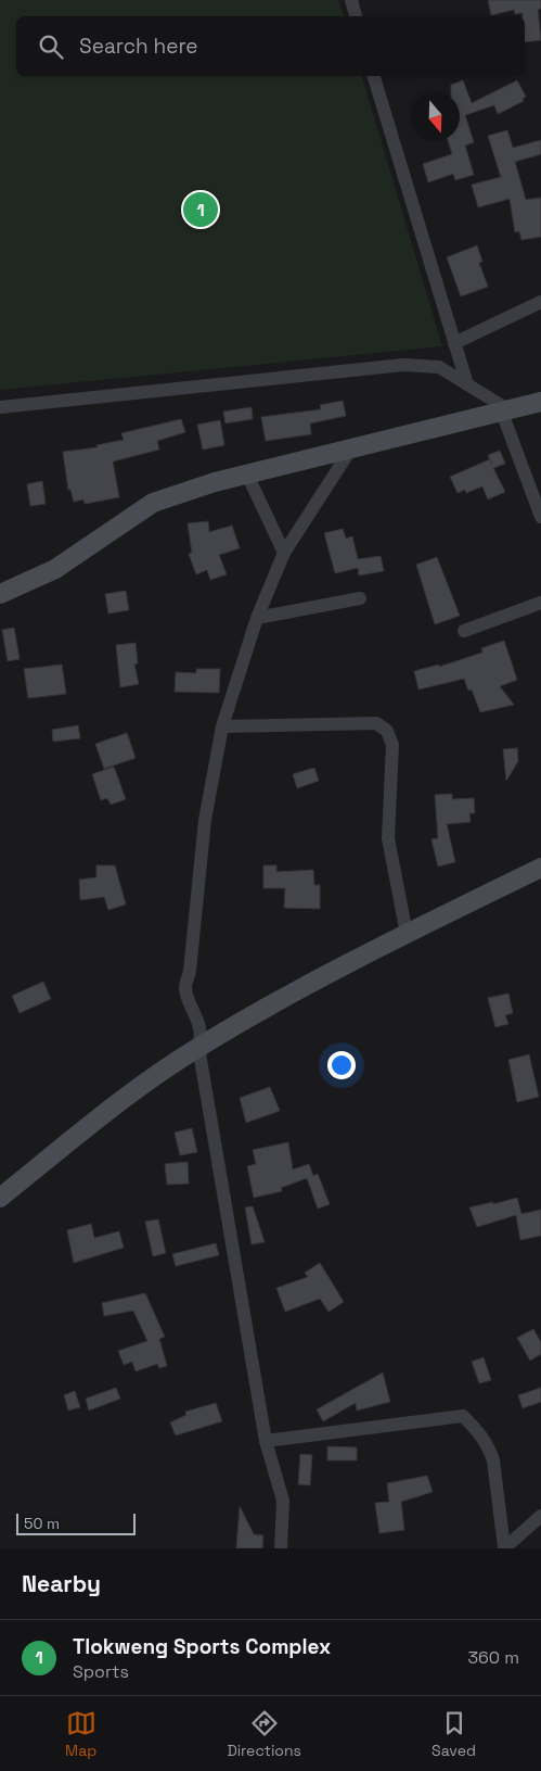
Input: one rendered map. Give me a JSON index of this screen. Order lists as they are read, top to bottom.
{
  "scale_bar": "50 m",
  "north": "bottom",
  "page": {
    "search": "Search here",
    "pins": "1",
    "scale": "50 m",
    "heading": "Nearby",
    "list": [
      {
        "mark": "1",
        "name": "Tlokweng Sports Complex",
        "note": "Sports",
        "value": "360 m"
      }
    ],
    "nav": ["Map", "Directions", "Saved"]
  }
}
